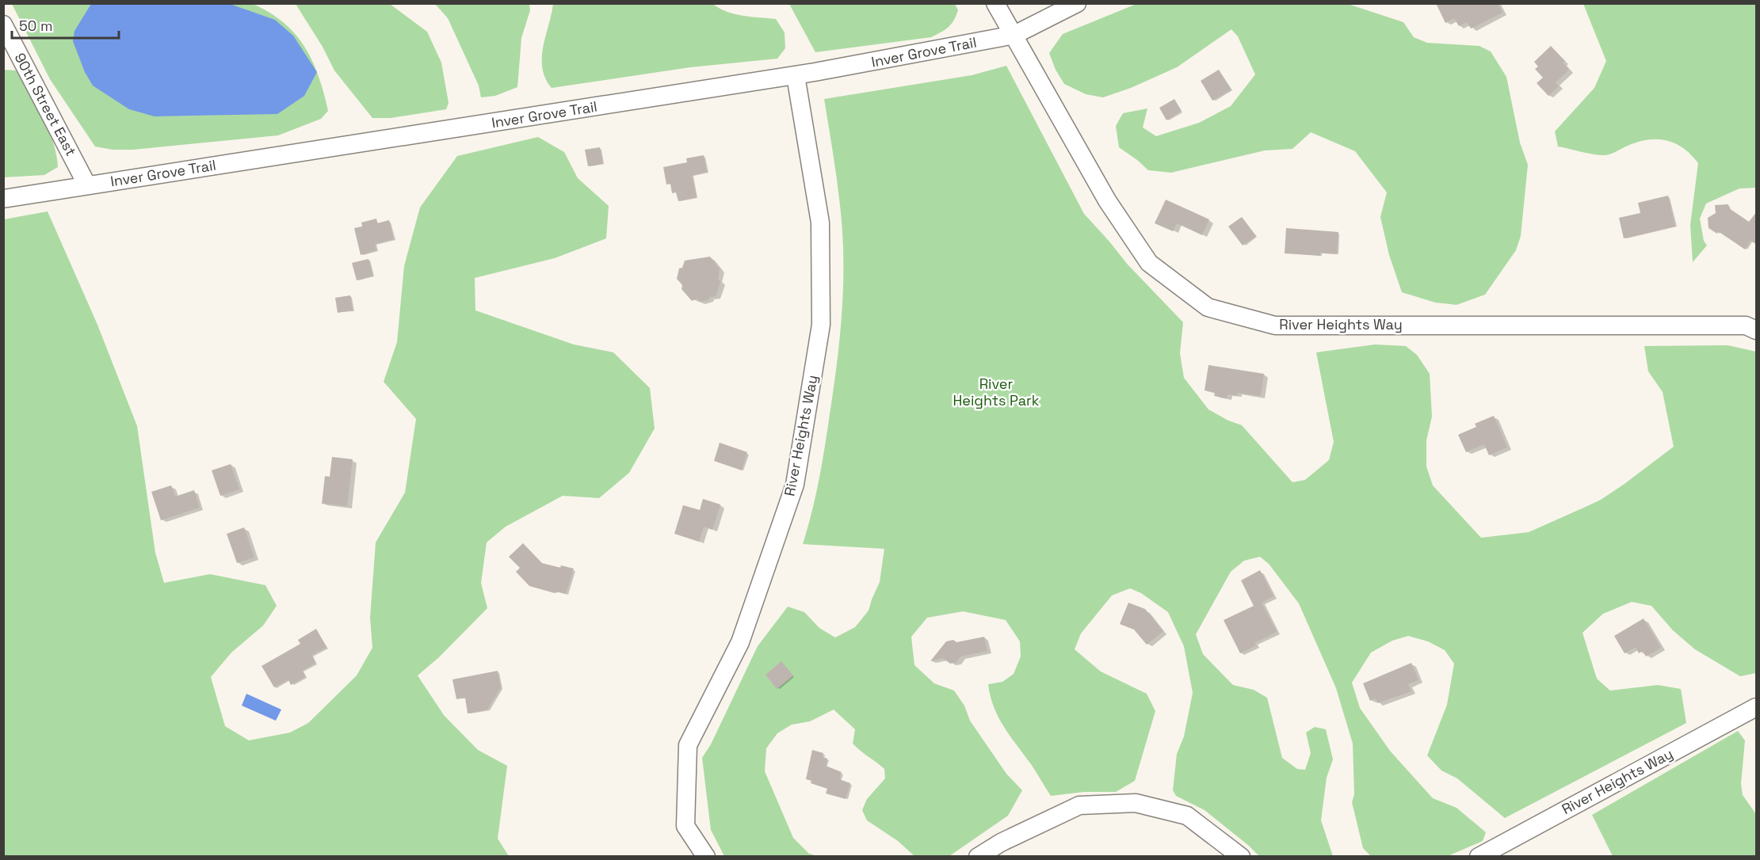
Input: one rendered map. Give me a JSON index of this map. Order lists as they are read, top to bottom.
{
  "streets": {
    "street": ["Inver Grove Trail", "90th Street East", "River Heights Way"]
  },
  "crossings": [
    ["Inver Grove Trail", "90th Street East"],
    ["Inver Grove Trail", "River Heights Way"]
  ],
  "parks": ["River Heights Park"],
  "scale_bar": "50 m"
}
